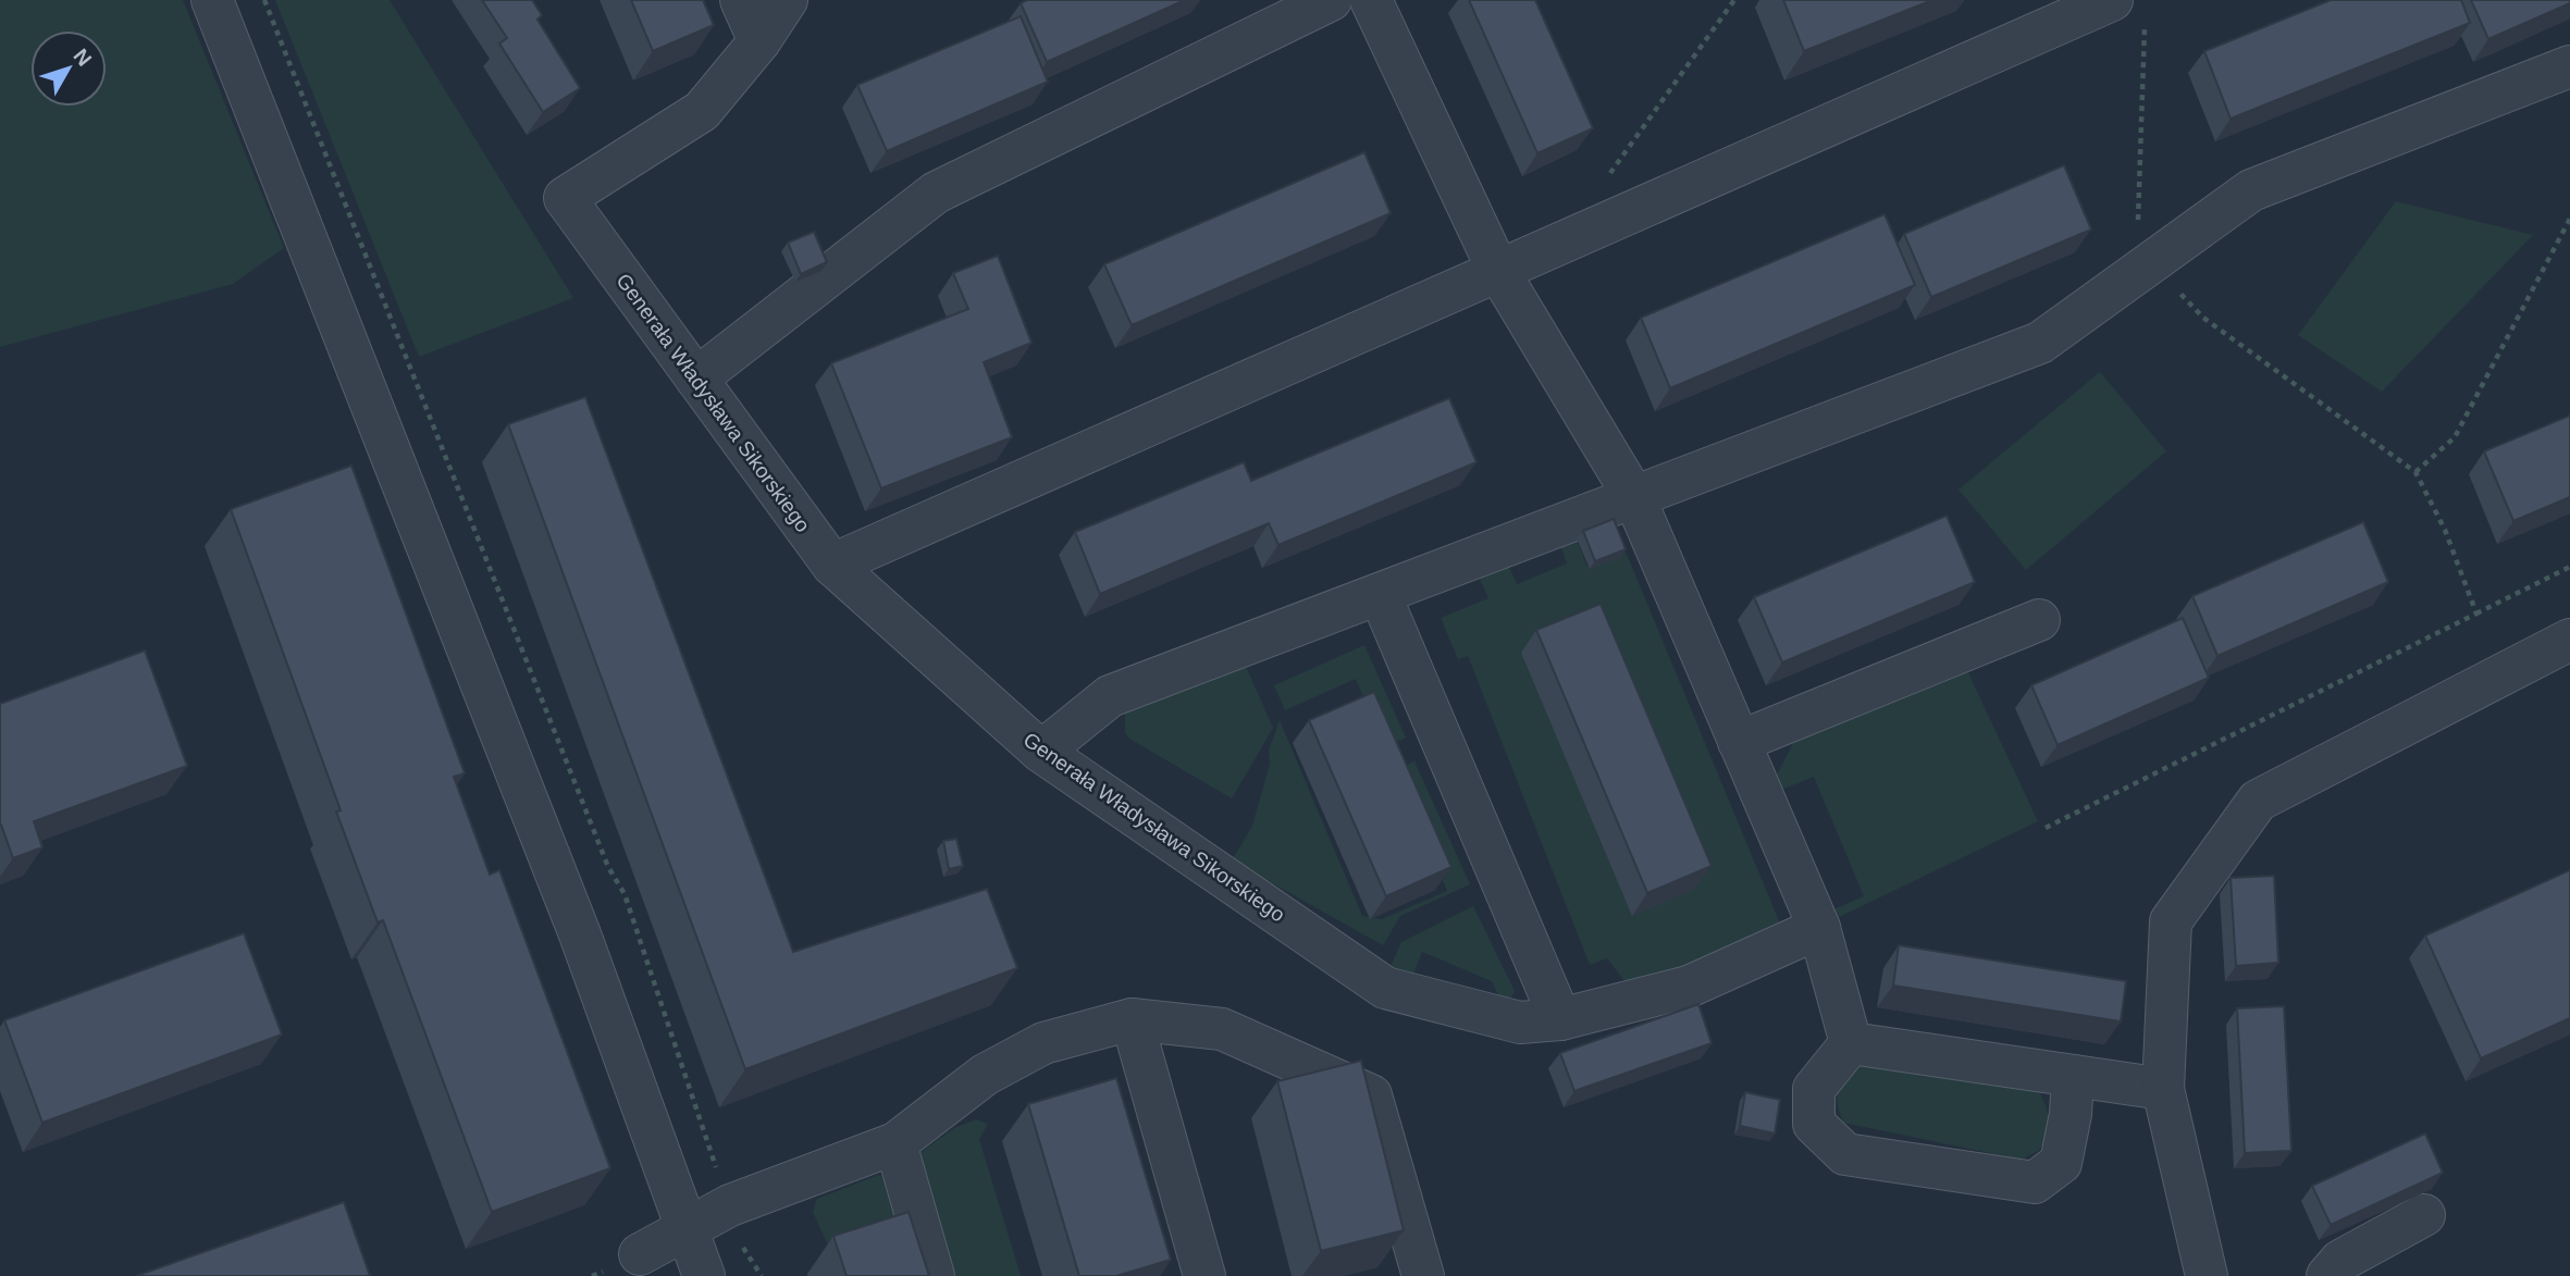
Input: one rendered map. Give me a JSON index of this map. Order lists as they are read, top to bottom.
{
  "streets": {
    "street": ["Generała Władysława Sikorskiego"]
  },
  "north": "top right"
}
